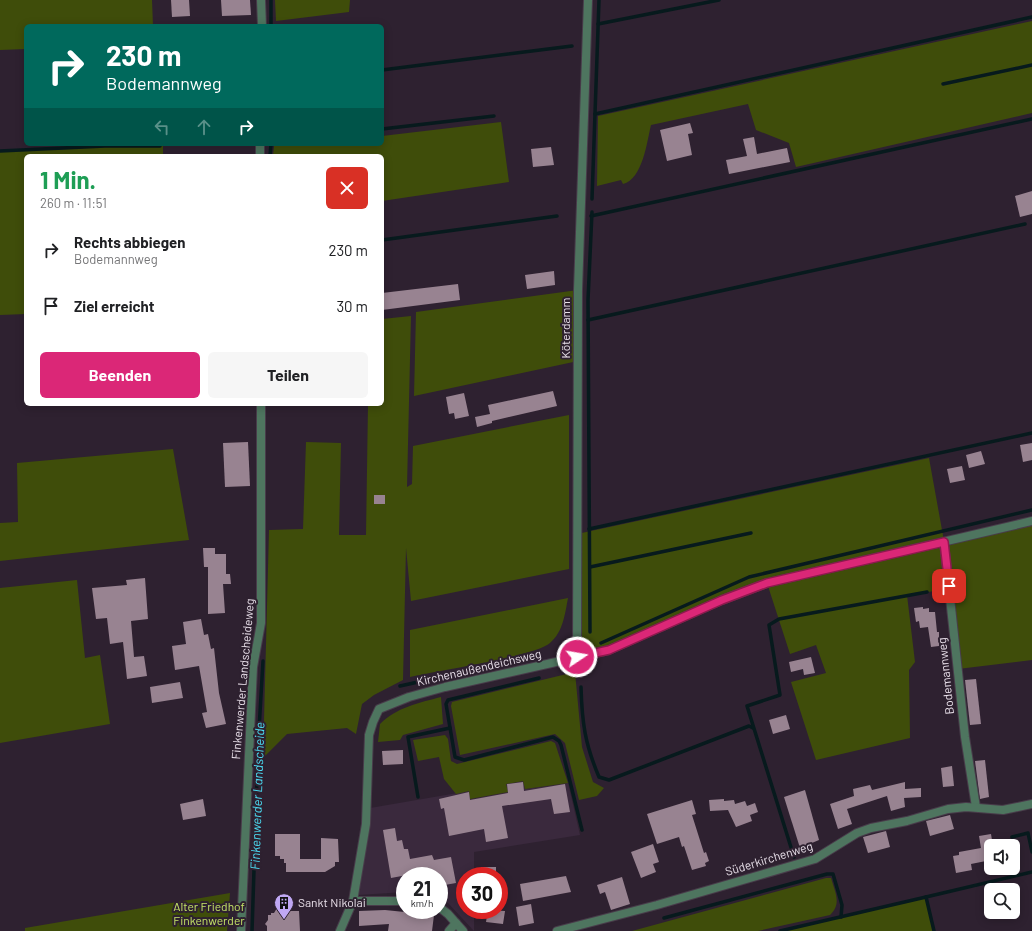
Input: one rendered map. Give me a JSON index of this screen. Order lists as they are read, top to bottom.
{
  "streets": {
    "street": [
      "Köterdamm",
      "Kirchenaußendeichsweg",
      "Bodemannweg",
      "Finkenwerder Landscheideweg",
      "Süderkirchenweg"
    ]
  },
  "crossings": [
    ["Köterdamm", "Kirchenaußendeichsweg"],
    ["Kirchenaußendeichsweg", "Bodemannweg"],
    ["Bodemannweg", "Süderkirchenweg"]
  ],
  "water": ["Finkenwerder Landscheide"],
  "parks": ["Alter Friedhof Finkenwerder"],
  "places": {
    "building": ["Sankt Nikolai"]
  },
  "page": {
    "turn": ["230 m", "Bodemannweg"],
    "heading": ["1 Min.", "260 m · 11:51"],
    "list": [
      {
        "name": "Rechts abbiegen",
        "note": "Bodemannweg",
        "value": "230 m"
      },
      {
        "name": "Ziel erreicht",
        "value": "30 m"
      }
    ],
    "buttons": ["Beenden", "Teilen"],
    "speed": "21 km/h",
    "limit": "30"
  }
}
